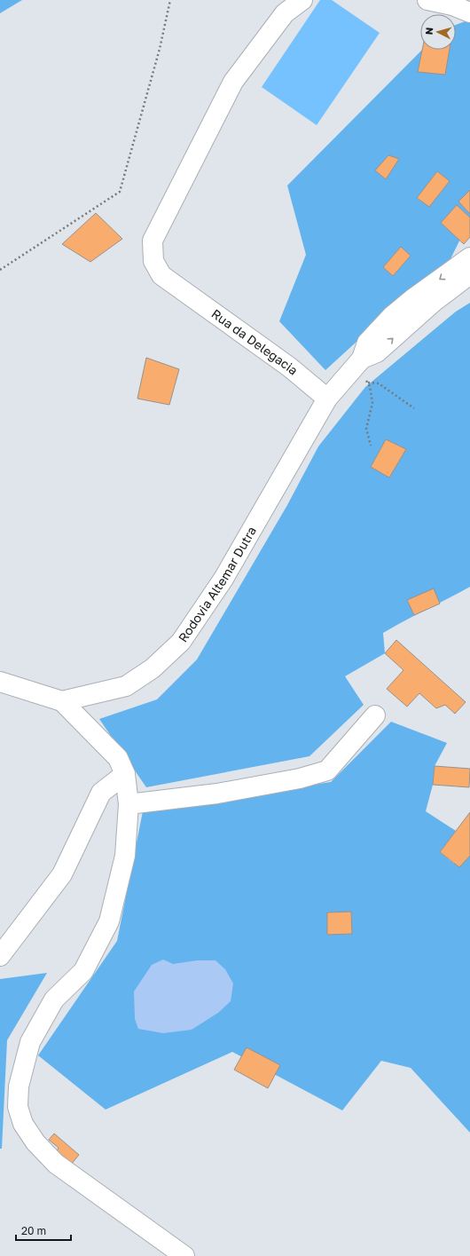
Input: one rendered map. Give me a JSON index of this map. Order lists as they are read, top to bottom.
{
  "streets": {
    "street": ["Rua da Delegacia", "Rodovia Altemar Dutra"]
  },
  "crossings": [
    ["Rua da Delegacia", "Rodovia Altemar Dutra"]
  ],
  "scale_bar": "20 m",
  "north": "left"
}
